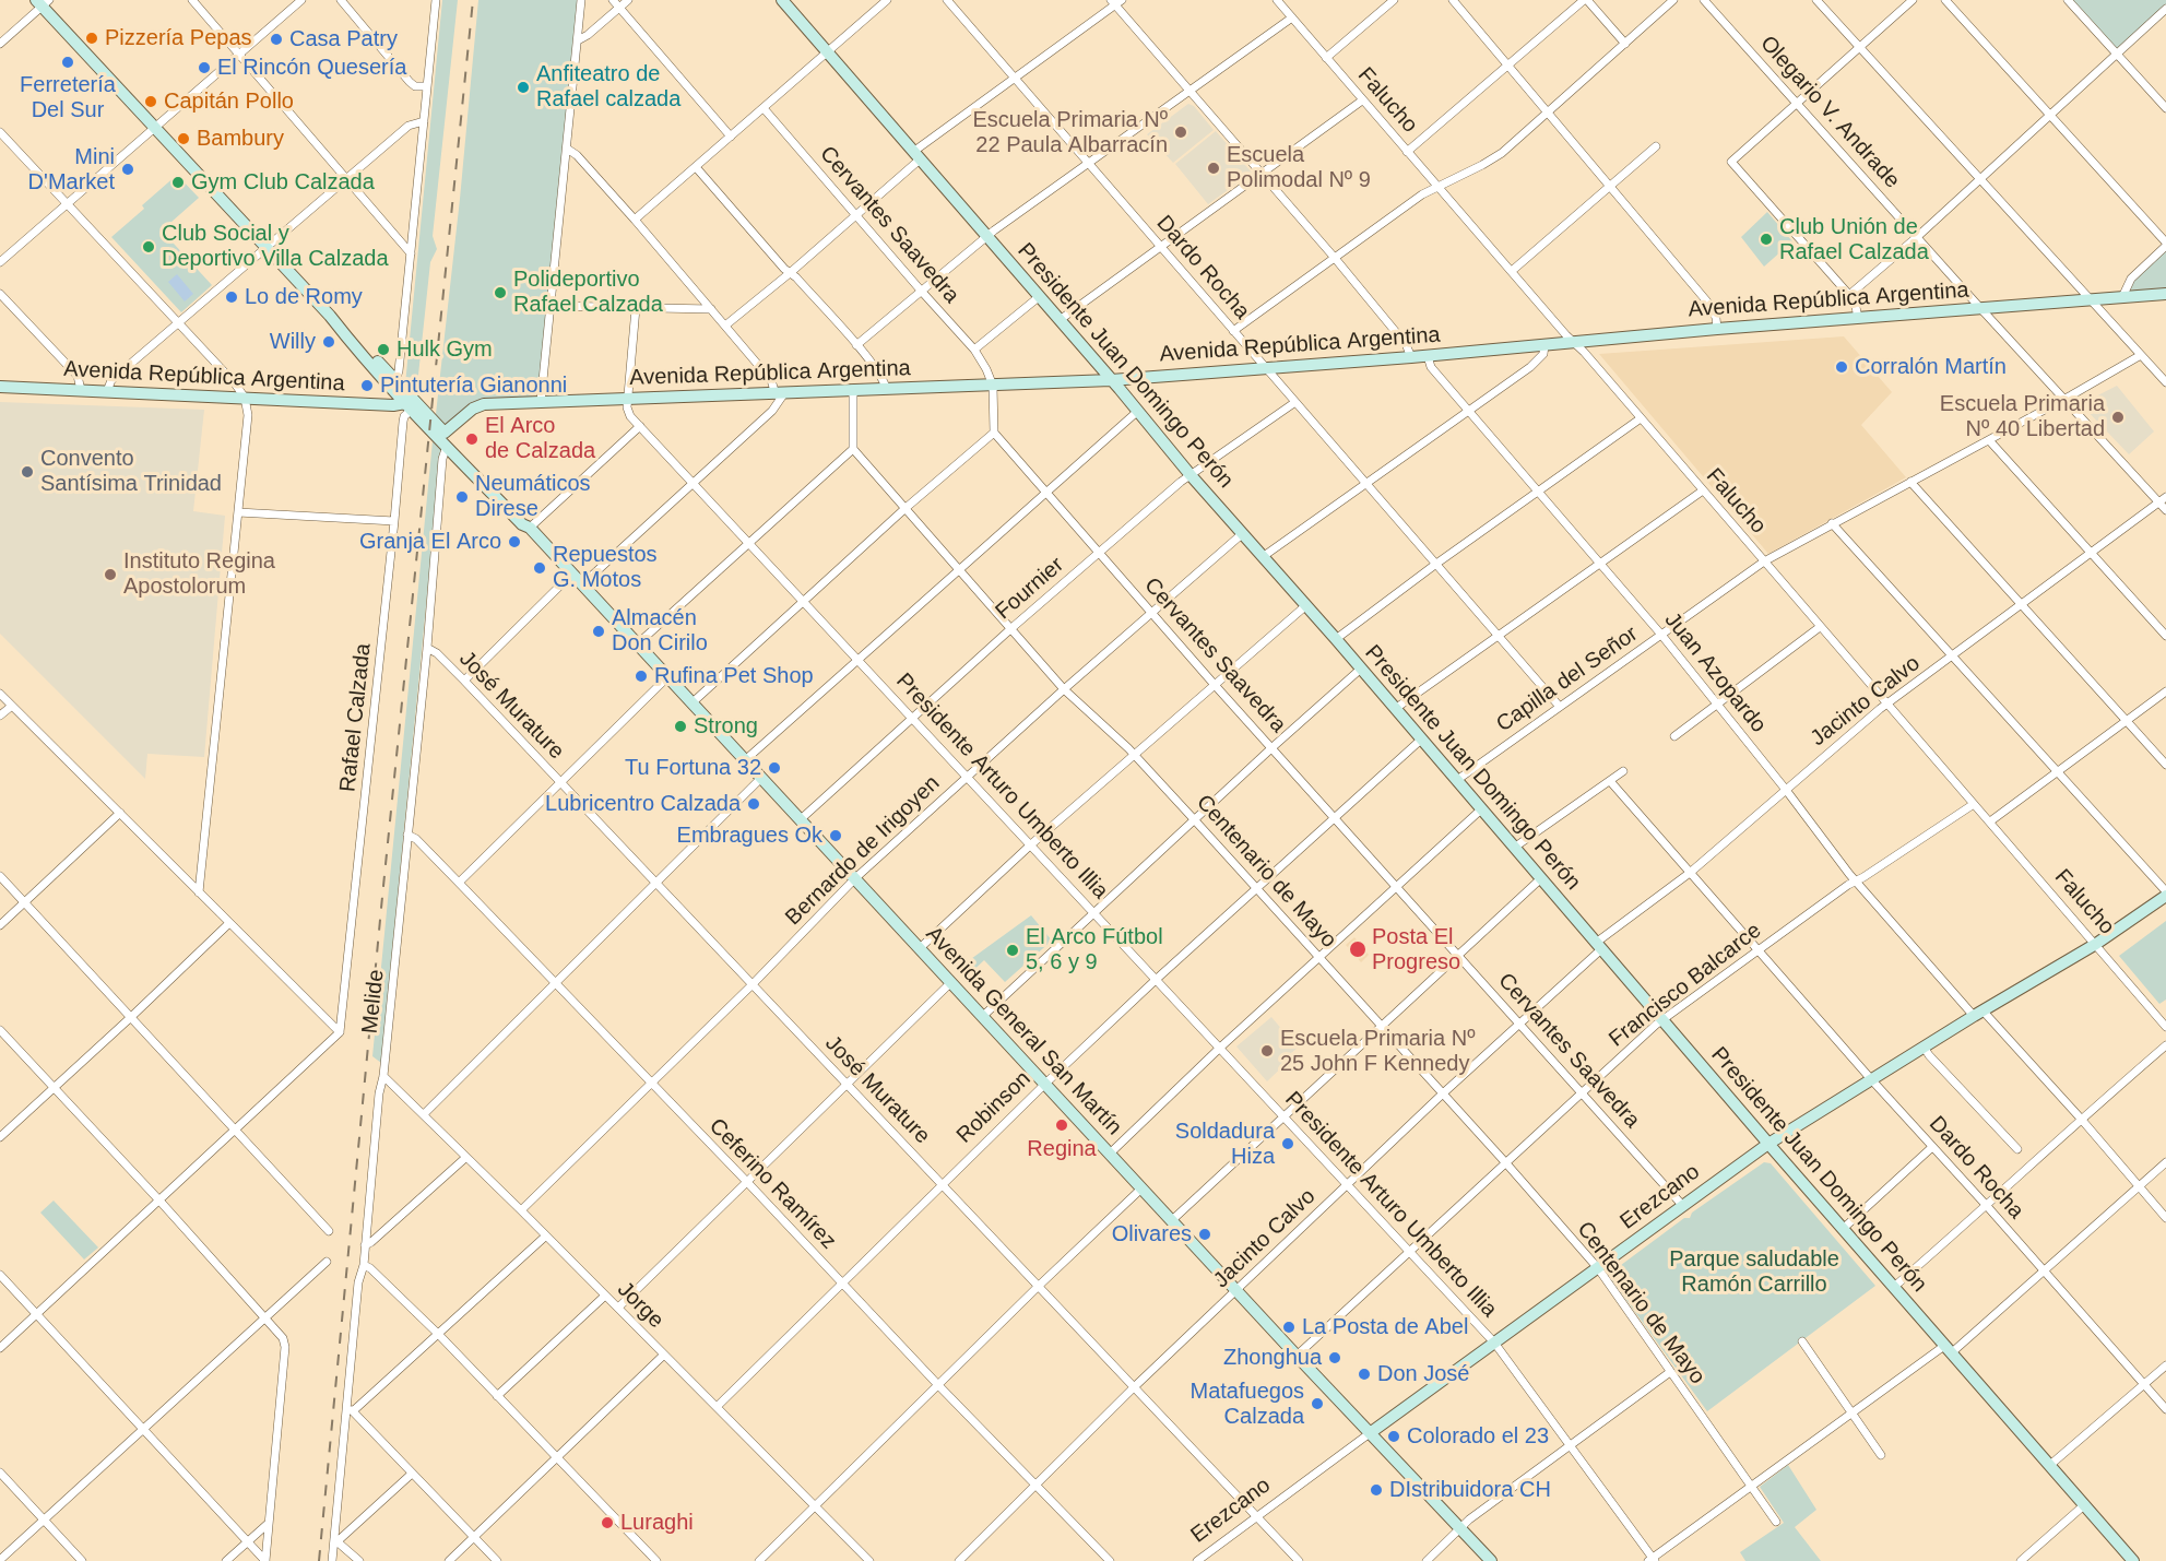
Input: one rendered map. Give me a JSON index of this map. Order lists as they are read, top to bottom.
{
  "streets": {
    "main road": [
      "Avenida República Argentina",
      "Presidente Juan Domingo Perón",
      "Avenida General San Martín",
      "Erezcano"
    ],
    "street": [
      "Falucho",
      "Olegario V. Andrade",
      "Cervantes Saavedra",
      "Dardo Rocha",
      "Fournier",
      "Juan Azopardo",
      "Capilla del Señor",
      "Jacinto Calvo",
      "José Murature",
      "Rafael Calzada",
      "Presidente Arturo Umberto Illia",
      "Bernardo de Irigoyen",
      "Centenario de Mayo",
      "Francisco Balcarce",
      "Melide",
      "Robinson",
      "Ceferino Ramírez",
      "Jorge"
    ]
  },
  "crossings": [
    ["Falucho", "Avenida República Argentina"],
    ["Falucho", "Capilla del Señor"],
    ["Falucho", "Jacinto Calvo"],
    ["Falucho", "Francisco Balcarce"],
    ["Falucho", "Erezcano"],
    ["Olegario V. Andrade", "Avenida República Argentina"],
    ["Olegario V. Andrade", "Capilla del Señor"],
    ["Olegario V. Andrade", "Jacinto Calvo"],
    ["Cervantes Saavedra", "Avenida República Argentina"],
    ["Cervantes Saavedra", "Fournier"],
    ["Cervantes Saavedra", "Jacinto Calvo"],
    ["Cervantes Saavedra", "Bernardo de Irigoyen"],
    ["Cervantes Saavedra", "Francisco Balcarce"],
    ["Cervantes Saavedra", "Robinson"],
    ["Cervantes Saavedra", "Erezcano"],
    ["Dardo Rocha", "Avenida República Argentina"],
    ["Dardo Rocha", "Fournier"],
    ["Dardo Rocha", "Capilla del Señor"],
    ["Dardo Rocha", "Jacinto Calvo"],
    ["Dardo Rocha", "Francisco Balcarce"],
    ["Dardo Rocha", "Erezcano"],
    ["Avenida República Argentina", "Presidente Juan Domingo Perón"],
    ["Avenida República Argentina", "Juan Azopardo"],
    ["Avenida República Argentina", "Rafael Calzada"],
    ["Avenida República Argentina", "Presidente Arturo Umberto Illia"],
    ["Avenida República Argentina", "Avenida General San Martín"],
    ["Presidente Juan Domingo Perón", "Fournier"],
    ["Presidente Juan Domingo Perón", "Capilla del Señor"],
    ["Presidente Juan Domingo Perón", "Jacinto Calvo"],
    ["Presidente Juan Domingo Perón", "Bernardo de Irigoyen"],
    ["Presidente Juan Domingo Perón", "Francisco Balcarce"],
    ["Presidente Juan Domingo Perón", "Robinson"],
    ["Presidente Juan Domingo Perón", "Erezcano"],
    ["Fournier", "Presidente Arturo Umberto Illia"],
    ["Fournier", "Centenario de Mayo"],
    ["Fournier", "Avenida General San Martín"],
    ["Juan Azopardo", "Capilla del Señor"],
    ["Juan Azopardo", "Jacinto Calvo"],
    ["Juan Azopardo", "Francisco Balcarce"],
    ["Juan Azopardo", "Erezcano"],
    ["Jacinto Calvo", "José Murature"],
    ["Jacinto Calvo", "Presidente Arturo Umberto Illia"],
    ["Jacinto Calvo", "Centenario de Mayo"],
    ["Jacinto Calvo", "Avenida General San Martín"],
    ["Jacinto Calvo", "Ceferino Ramírez"],
    ["José Murature", "Bernardo de Irigoyen"],
    ["José Murature", "Melide"],
    ["José Murature", "Robinson"],
    ["José Murature", "Erezcano"],
    ["Rafael Calzada", "Avenida General San Martín"],
    ["Presidente Arturo Umberto Illia", "Bernardo de Irigoyen"],
    ["Presidente Arturo Umberto Illia", "Francisco Balcarce"],
    ["Presidente Arturo Umberto Illia", "Robinson"],
    ["Presidente Arturo Umberto Illia", "Erezcano"],
    ["Bernardo de Irigoyen", "Centenario de Mayo"],
    ["Bernardo de Irigoyen", "Avenida General San Martín"],
    ["Bernardo de Irigoyen", "Ceferino Ramírez"],
    ["Bernardo de Irigoyen", "Jorge"],
    ["Centenario de Mayo", "Francisco Balcarce"],
    ["Centenario de Mayo", "Robinson"],
    ["Centenario de Mayo", "Erezcano"],
    ["Francisco Balcarce", "Avenida General San Martín"],
    ["Melide", "Avenida General San Martín"],
    ["Melide", "Ceferino Ramírez"],
    ["Melide", "Jorge"],
    ["Avenida General San Martín", "Robinson"],
    ["Avenida General San Martín", "Erezcano"],
    ["Robinson", "Ceferino Ramírez"],
    ["Robinson", "Jorge"]
  ],
  "parks": ["Parque saludable Ramón Carrillo"],
  "places": [
    "Pizzería Pepas",
    "Casa Patry",
    "Ferretería Del Sur",
    "El Rincón Quesería",
    "Anfiteatro de Rafael calzada",
    "Capitán Pollo",
    "Escuela Primaria Nº 22 Paula Albarracín",
    "Bambury",
    "Escuela Polimodal Nº 9",
    "Mini D'Market",
    "Gym Club Calzada",
    "Club Unión de Rafael Calzada",
    "Club Social y Deportivo Villa Calzada",
    "Polideportivo Rafael Calzada",
    "Lo de Romy",
    "Willy",
    "Hulk Gym",
    "Corralón Martín",
    "Pintutería Gianonni",
    "Escuela Primaria Nº 40 Libertad",
    "El Arco de Calzada",
    "Convento Santísima Trinidad",
    "Neumáticos Direse",
    "Granja El Arco",
    "Repuestos G. Motos",
    "Instituto Regina Apostolorum",
    "Almacén Don Cirilo",
    "Rufina Pet Shop",
    "Strong",
    "Tu Fortuna 32",
    "Lubricentro Calzada",
    "Embragues Ok",
    "Posta El Progreso",
    "El Arco Fútbol 5, 6 y 9",
    "Escuela Primaria Nº 25 John F Kennedy",
    "Regina",
    "Soldadura Hiza",
    "Olivares",
    "La Posta de Abel",
    "Zhonghua",
    "Don José",
    "Matafuegos Calzada",
    "Colorado el 23",
    "DIstribuidora CH",
    "Luraghi"
  ]
}
